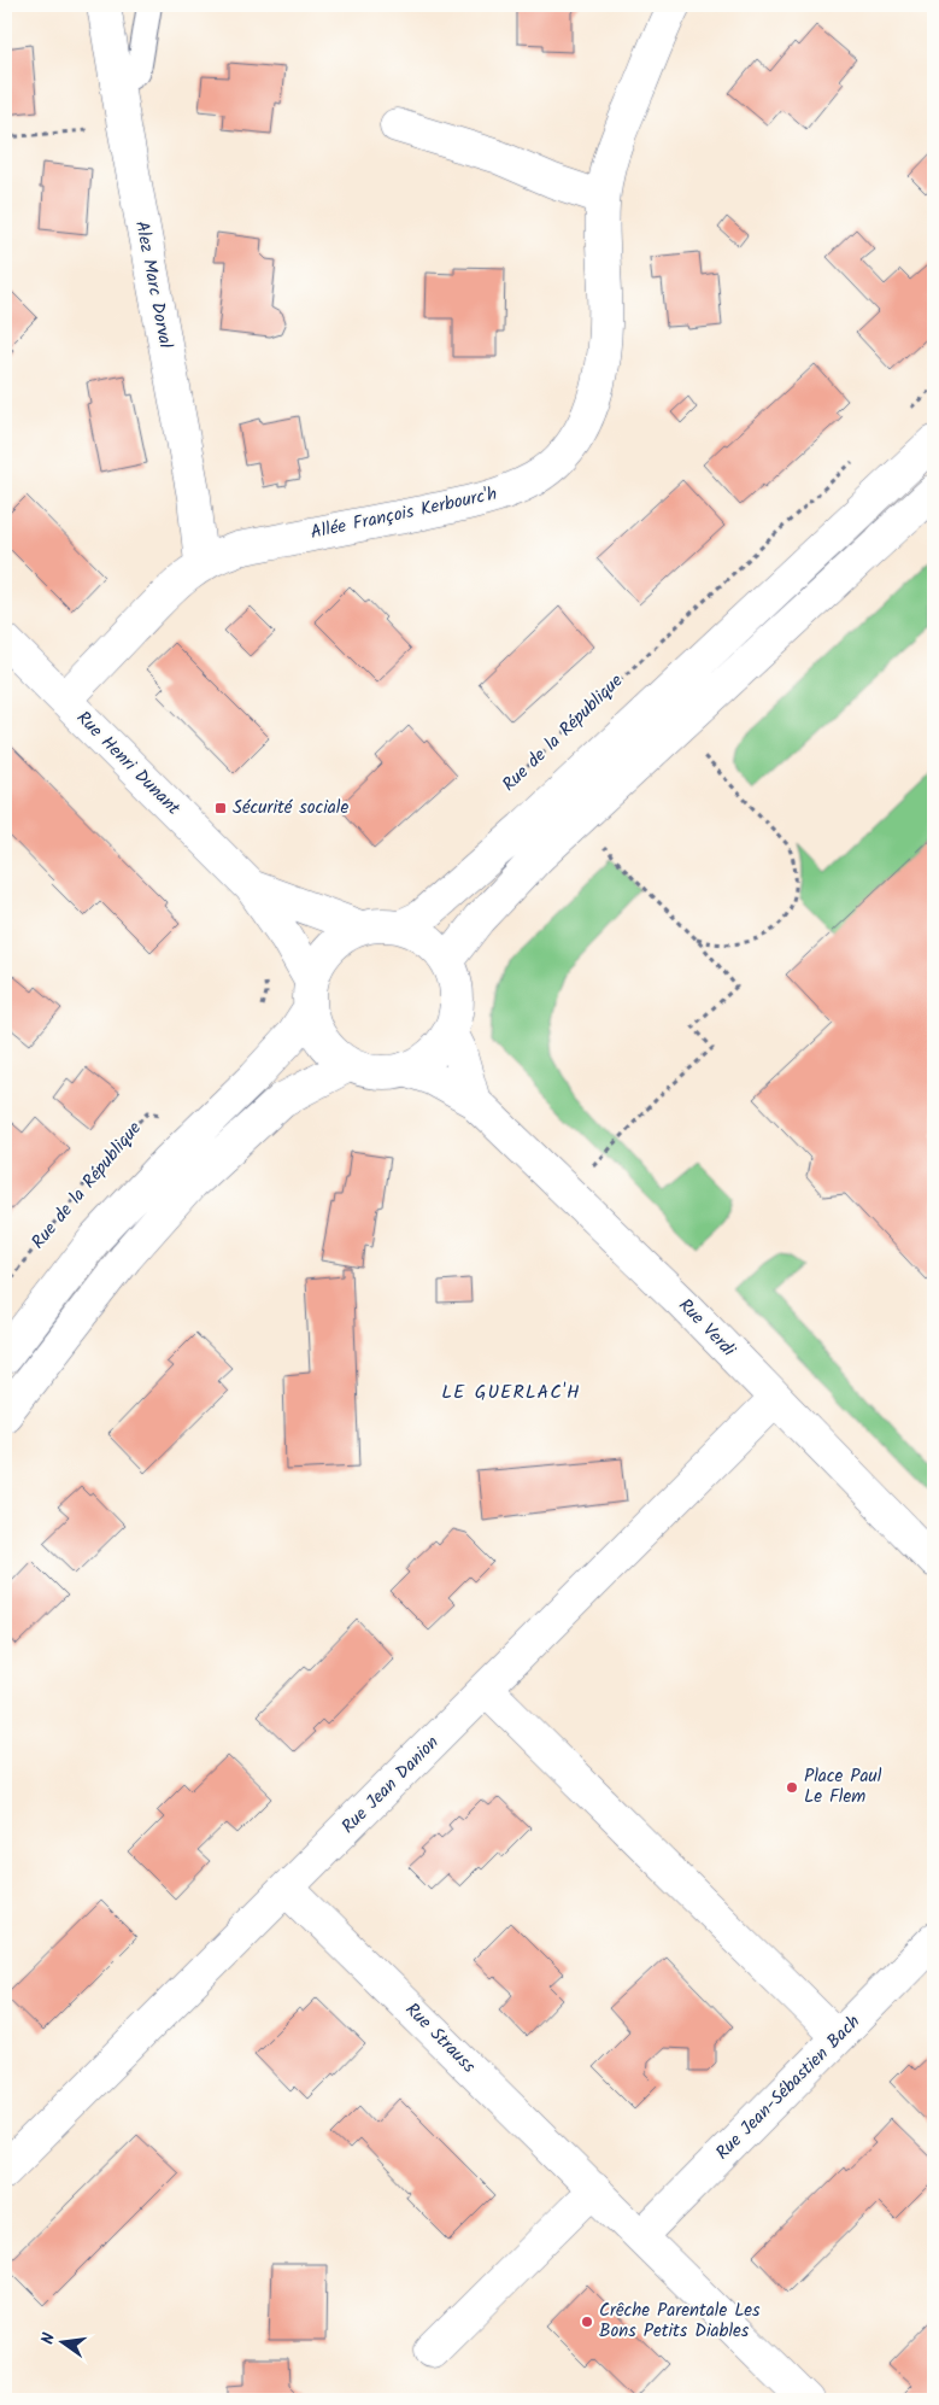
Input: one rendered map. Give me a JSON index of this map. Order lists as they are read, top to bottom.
{
  "streets": {
    "street": [
      "Alez Marc Dorval",
      "Allée François Kerbourc'h",
      "Rue Henri Dunant",
      "Rue Verdi",
      "Rue Jean Danion",
      "Rue Strauss",
      "Rue Jean-Sébastien Bach"
    ],
    "path": ["Rue de la République"]
  },
  "crossings": [
    ["Alez Marc Dorval", "Allée François Kerbourc'h"],
    ["Allée François Kerbourc'h", "Rue Henri Dunant"],
    ["Rue Henri Dunant", "Rue Verdi"],
    ["Rue Verdi", "Rue Jean Danion"],
    ["Rue Jean Danion", "Rue Strauss"],
    ["Rue Strauss", "Rue Jean-Sébastien Bach"]
  ],
  "districts": ["LE GUERLAC'H"],
  "places": {
    "transit": ["Sécurité sociale"],
    "other": ["Place Paul Le Flem", "Crêche Parentale Les Bons Petits Diables"]
  },
  "north": "left"
}
